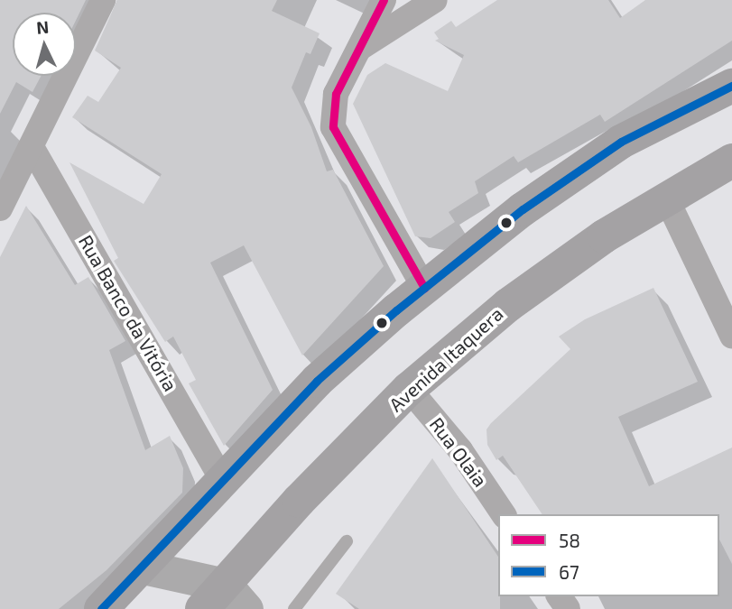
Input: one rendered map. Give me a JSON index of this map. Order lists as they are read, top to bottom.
{
  "streets": {
    "main road": ["Avenida Itaquera"],
    "street": ["Rua Banco da Vitória", "Rua Olaia"]
  },
  "crossings": [
    ["Avenida Itaquera", "Rua Olaia"]
  ],
  "lines": ["transit line 58", "transit line 67"],
  "legend": ["58", "67"],
  "north": "top"
}
